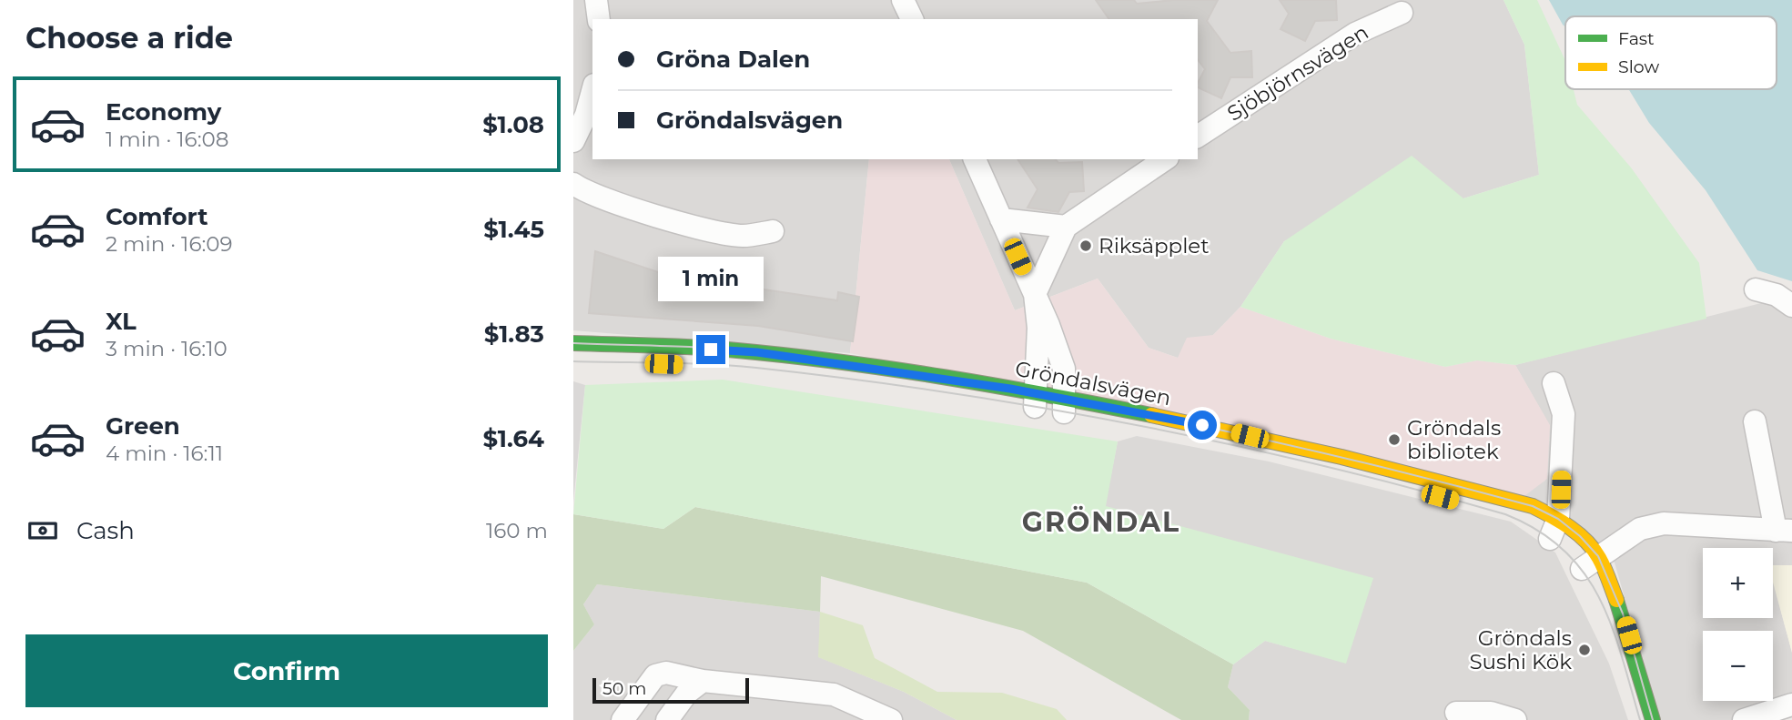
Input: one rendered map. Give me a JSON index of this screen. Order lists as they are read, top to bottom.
{
  "streets": {
    "street": ["Sjöbjörnsvägen", "Gröndalsvägen"]
  },
  "districts": ["GRÖNDAL"],
  "places": ["Riksäpplet", "Gröndals bibliotek", "Gröndals Sushi Kök"],
  "legend": ["Fast", "Slow"],
  "scale_bar": "50 m",
  "page": {
    "heading": "Choose a ride",
    "banner": ["Gröna Dalen", "Gröndalsvägen"],
    "list": [
      {
        "name": "Economy",
        "note": "1 min · 16:08",
        "value": "$1.08"
      },
      {
        "name": "Comfort",
        "note": "2 min · 16:09",
        "value": "$1.45"
      },
      {
        "name": "XL",
        "note": "3 min · 16:10",
        "value": "$1.83"
      },
      {
        "name": "Green",
        "note": "4 min · 16:11",
        "value": "$1.64"
      }
    ],
    "bubble": "1 min",
    "pay": ["Cash", "160 m"],
    "map_buttons": ["+", "−"],
    "buttons": "Confirm",
    "scale": "50 m"
  }
}
